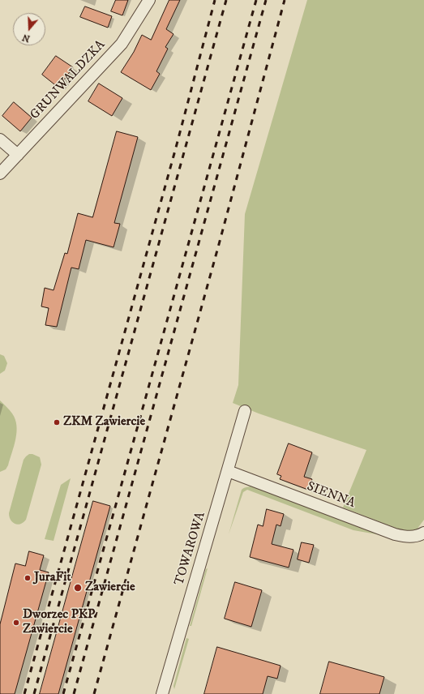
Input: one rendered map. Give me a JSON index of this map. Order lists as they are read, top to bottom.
{
  "streets": {
    "street": ["GRUNWALDZKA", "SIENNA", "TOWAROWA"]
  },
  "crossings": [
    ["SIENNA", "TOWAROWA"]
  ],
  "places": [
    "ZKM Zawiercie",
    "JuraFit",
    "Zawiercie",
    "Dworzec PKP Zawiercie"
  ],
  "north": "bottom"
}
